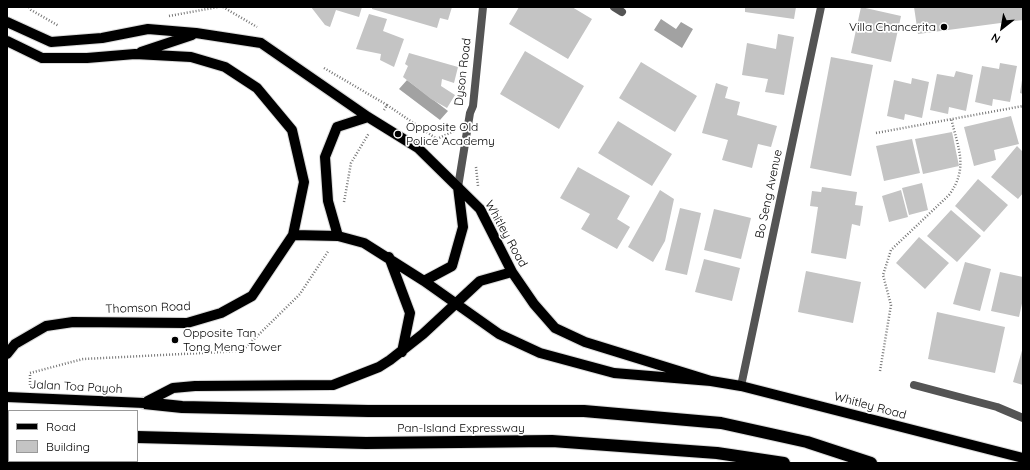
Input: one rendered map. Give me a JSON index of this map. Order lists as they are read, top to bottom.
{
  "streets": {
    "highway": ["Pan-Island Expressway"],
    "main road": ["Whitley Road", "Thomson Road", "Jalan Toa Payoh"],
    "street": ["Dyson Road", "Bo Seng Avenue"]
  },
  "crossings": [
    ["Dyson Road", "Whitley Road"],
    ["Bo Seng Avenue", "Whitley Road"],
    ["Whitley Road", "Thomson Road"]
  ],
  "places": ["Villa Chancerita", "Opposite Old Police Academy", "Opposite Tan Tong Meng Tower"],
  "legend": ["Road", "Building"],
  "north": "bottom left"
}
